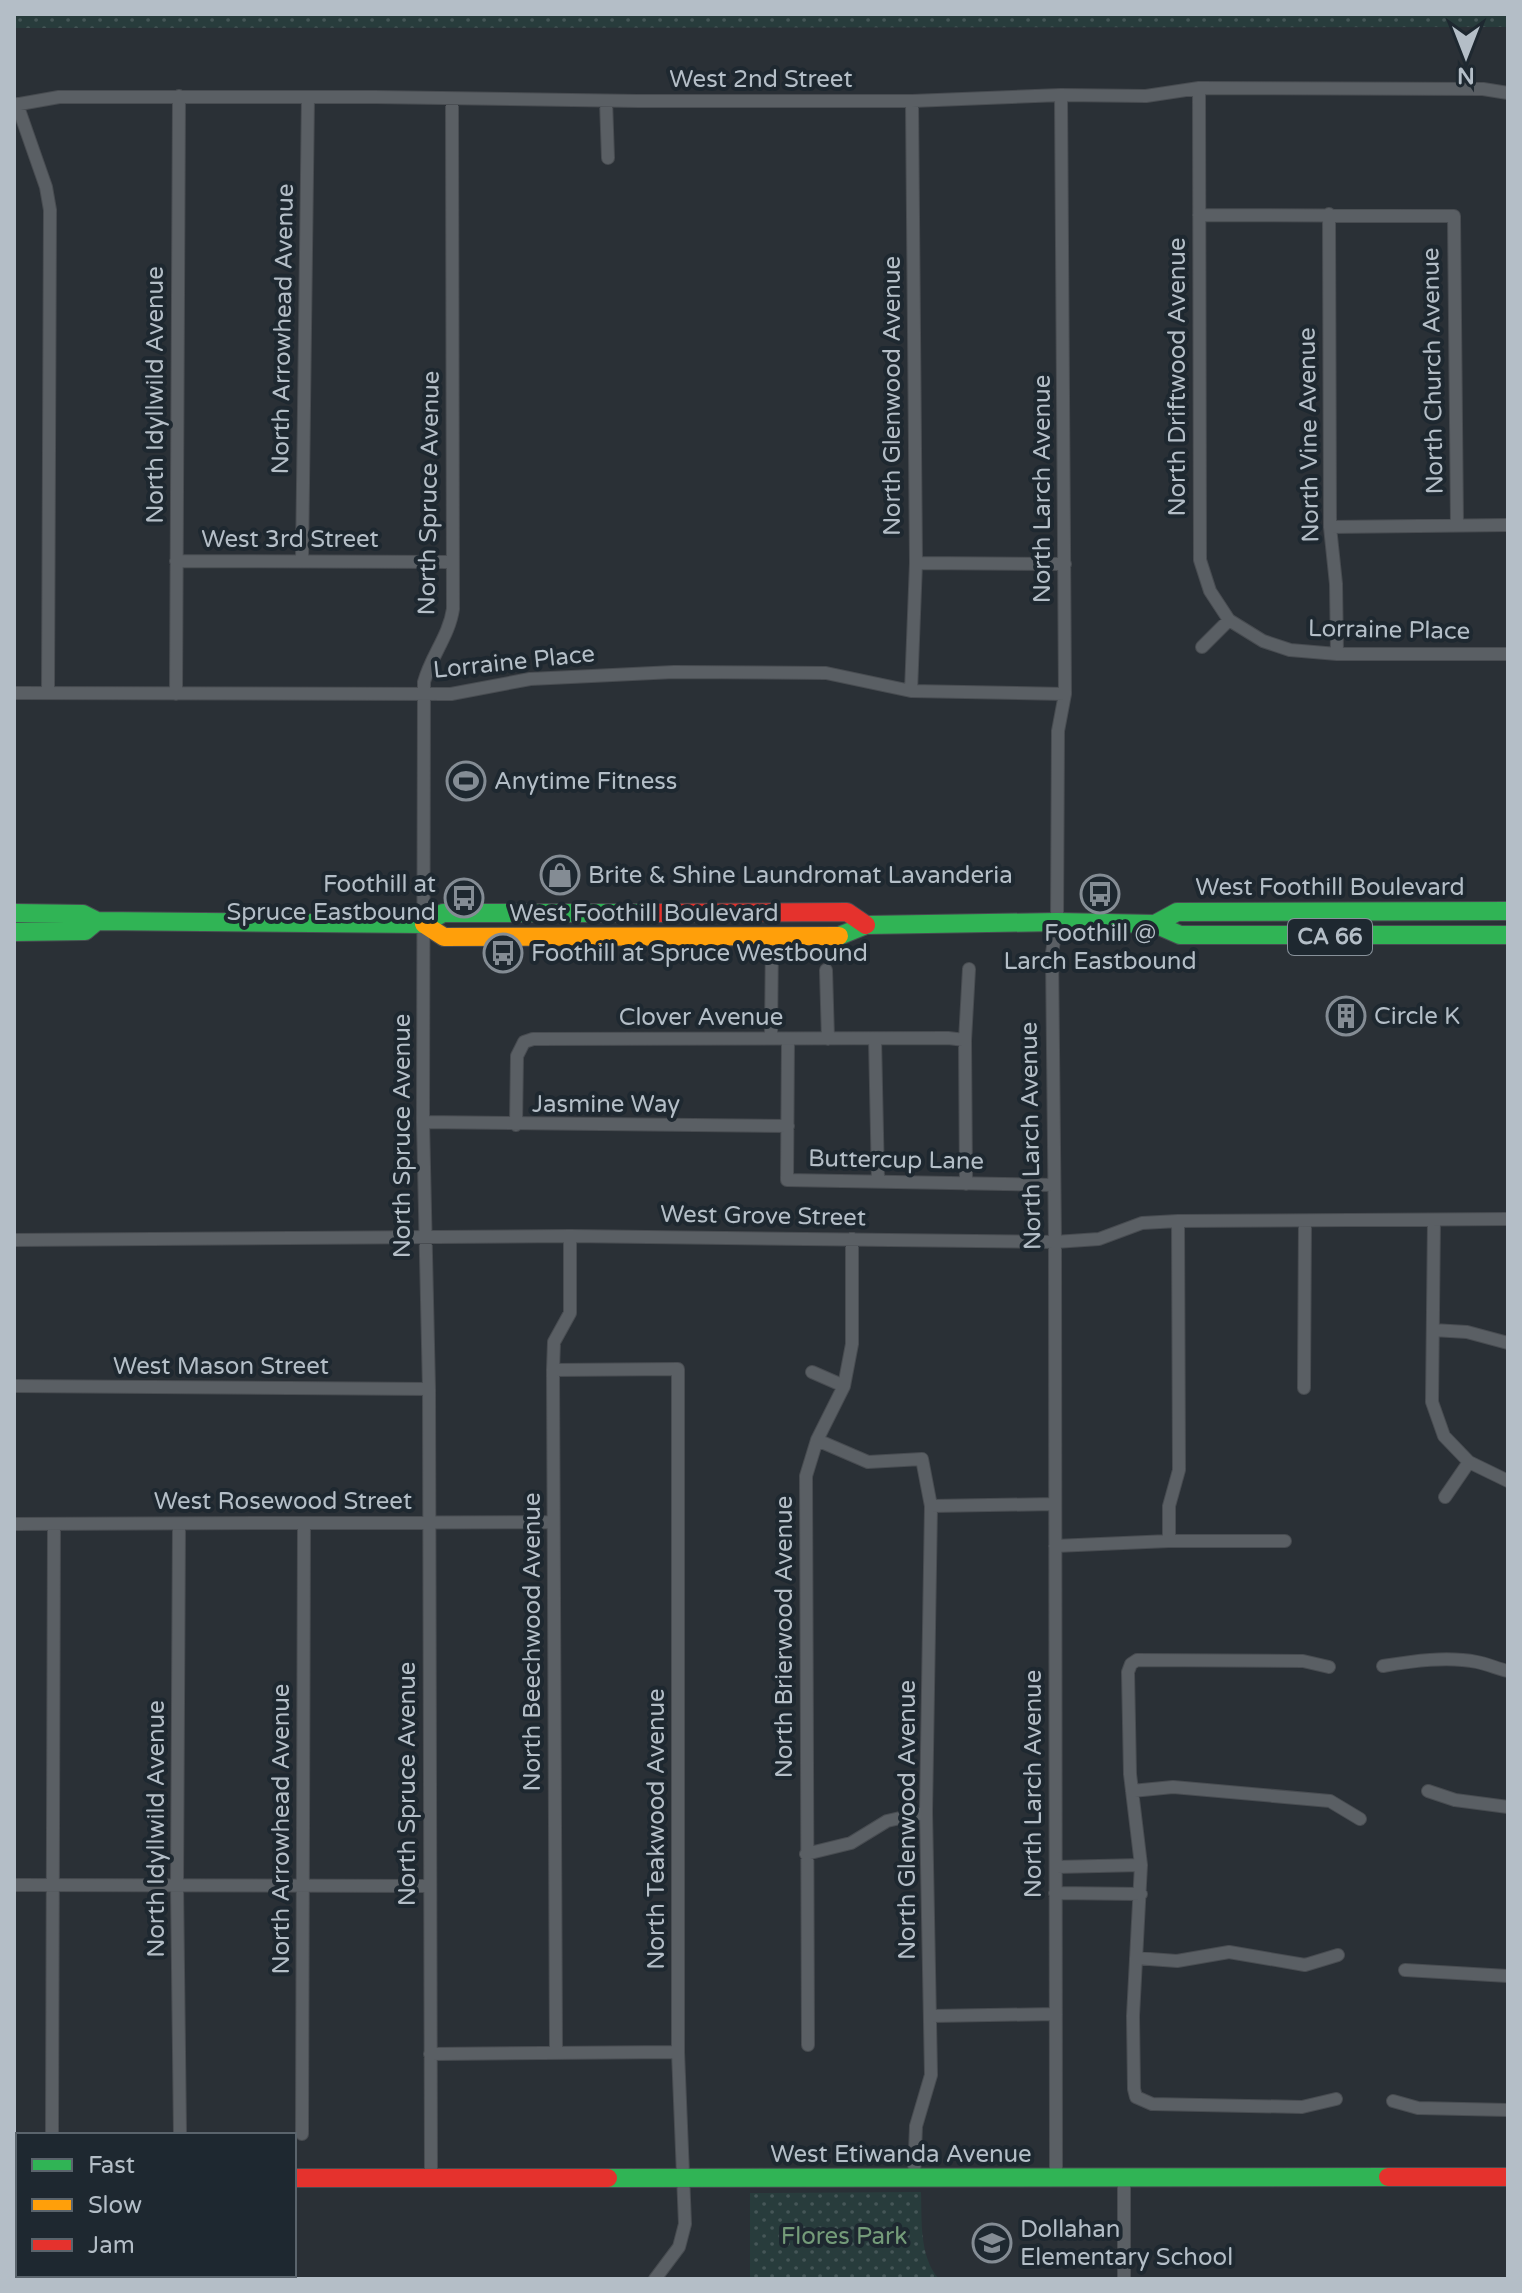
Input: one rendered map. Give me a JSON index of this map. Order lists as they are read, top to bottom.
{
  "streets": {
    "main road": ["West Foothill Boulevard", "CA 66", "West Etiwanda Avenue"],
    "street": [
      "West 2nd Street",
      "North Arrowhead Avenue",
      "North Church Avenue",
      "North Driftwood Avenue",
      "North Idyllwild Avenue",
      "North Glenwood Avenue",
      "North Vine Avenue",
      "North Larch Avenue",
      "North Spruce Avenue",
      "West 3rd Street",
      "Lorraine Place",
      "Clover Avenue",
      "Jasmine Way",
      "Buttercup Lane",
      "West Grove Street",
      "West Mason Street",
      "West Rosewood Street",
      "North Brierwood Avenue",
      "North Beechwood Avenue",
      "North Teakwood Avenue"
    ]
  },
  "crossings": [
    ["West 2nd Street", "North Arrowhead Avenue"],
    ["West 2nd Street", "North Driftwood Avenue"],
    ["West 2nd Street", "North Idyllwild Avenue"],
    ["West 2nd Street", "North Glenwood Avenue"],
    ["West 2nd Street", "North Larch Avenue"],
    ["West 2nd Street", "North Spruce Avenue"],
    ["North Arrowhead Avenue", "West 3rd Street"],
    ["North Arrowhead Avenue", "West Rosewood Street"],
    ["North Church Avenue", "North Vine Avenue"],
    ["North Driftwood Avenue", "Lorraine Place"],
    ["North Idyllwild Avenue", "West 3rd Street"],
    ["North Idyllwild Avenue", "Lorraine Place"],
    ["North Idyllwild Avenue", "West Rosewood Street"],
    ["North Glenwood Avenue", "Lorraine Place"],
    ["North Glenwood Avenue", "North Brierwood Avenue"],
    ["North Glenwood Avenue", "West Etiwanda Avenue"],
    ["North Vine Avenue", "Lorraine Place"],
    ["North Larch Avenue", "Lorraine Place"],
    ["North Larch Avenue", "West Foothill Boulevard"],
    ["North Larch Avenue", "Buttercup Lane"],
    ["North Larch Avenue", "West Grove Street"],
    ["North Larch Avenue", "West Etiwanda Avenue"],
    ["North Spruce Avenue", "West 3rd Street"],
    ["North Spruce Avenue", "Lorraine Place"],
    ["North Spruce Avenue", "West Foothill Boulevard"],
    ["North Spruce Avenue", "Jasmine Way"],
    ["North Spruce Avenue", "West Grove Street"],
    ["North Spruce Avenue", "West Mason Street"],
    ["North Spruce Avenue", "West Rosewood Street"],
    ["North Spruce Avenue", "West Etiwanda Avenue"],
    ["Clover Avenue", "Jasmine Way"],
    ["Jasmine Way", "Buttercup Lane"],
    ["West Grove Street", "North Brierwood Avenue"],
    ["West Grove Street", "North Beechwood Avenue"],
    ["West Rosewood Street", "North Beechwood Avenue"],
    ["North Beechwood Avenue", "North Teakwood Avenue"],
    ["North Teakwood Avenue", "West Etiwanda Avenue"]
  ],
  "parks": ["Flores Park"],
  "places": {
    "sports": ["Anytime Fitness"],
    "shop": ["Brite & Shine Laundromat Lavanderia"],
    "bus stop": ["Foothill @ Larch Eastbound", "Foothill at Spruce Eastbound", "Foothill at Spruce Westbound"],
    "building": ["Circle K"],
    "school or university": ["Dollahan Elementary School"]
  },
  "legend": ["Fast", "Slow", "Jam"],
  "north": "bottom"
}
